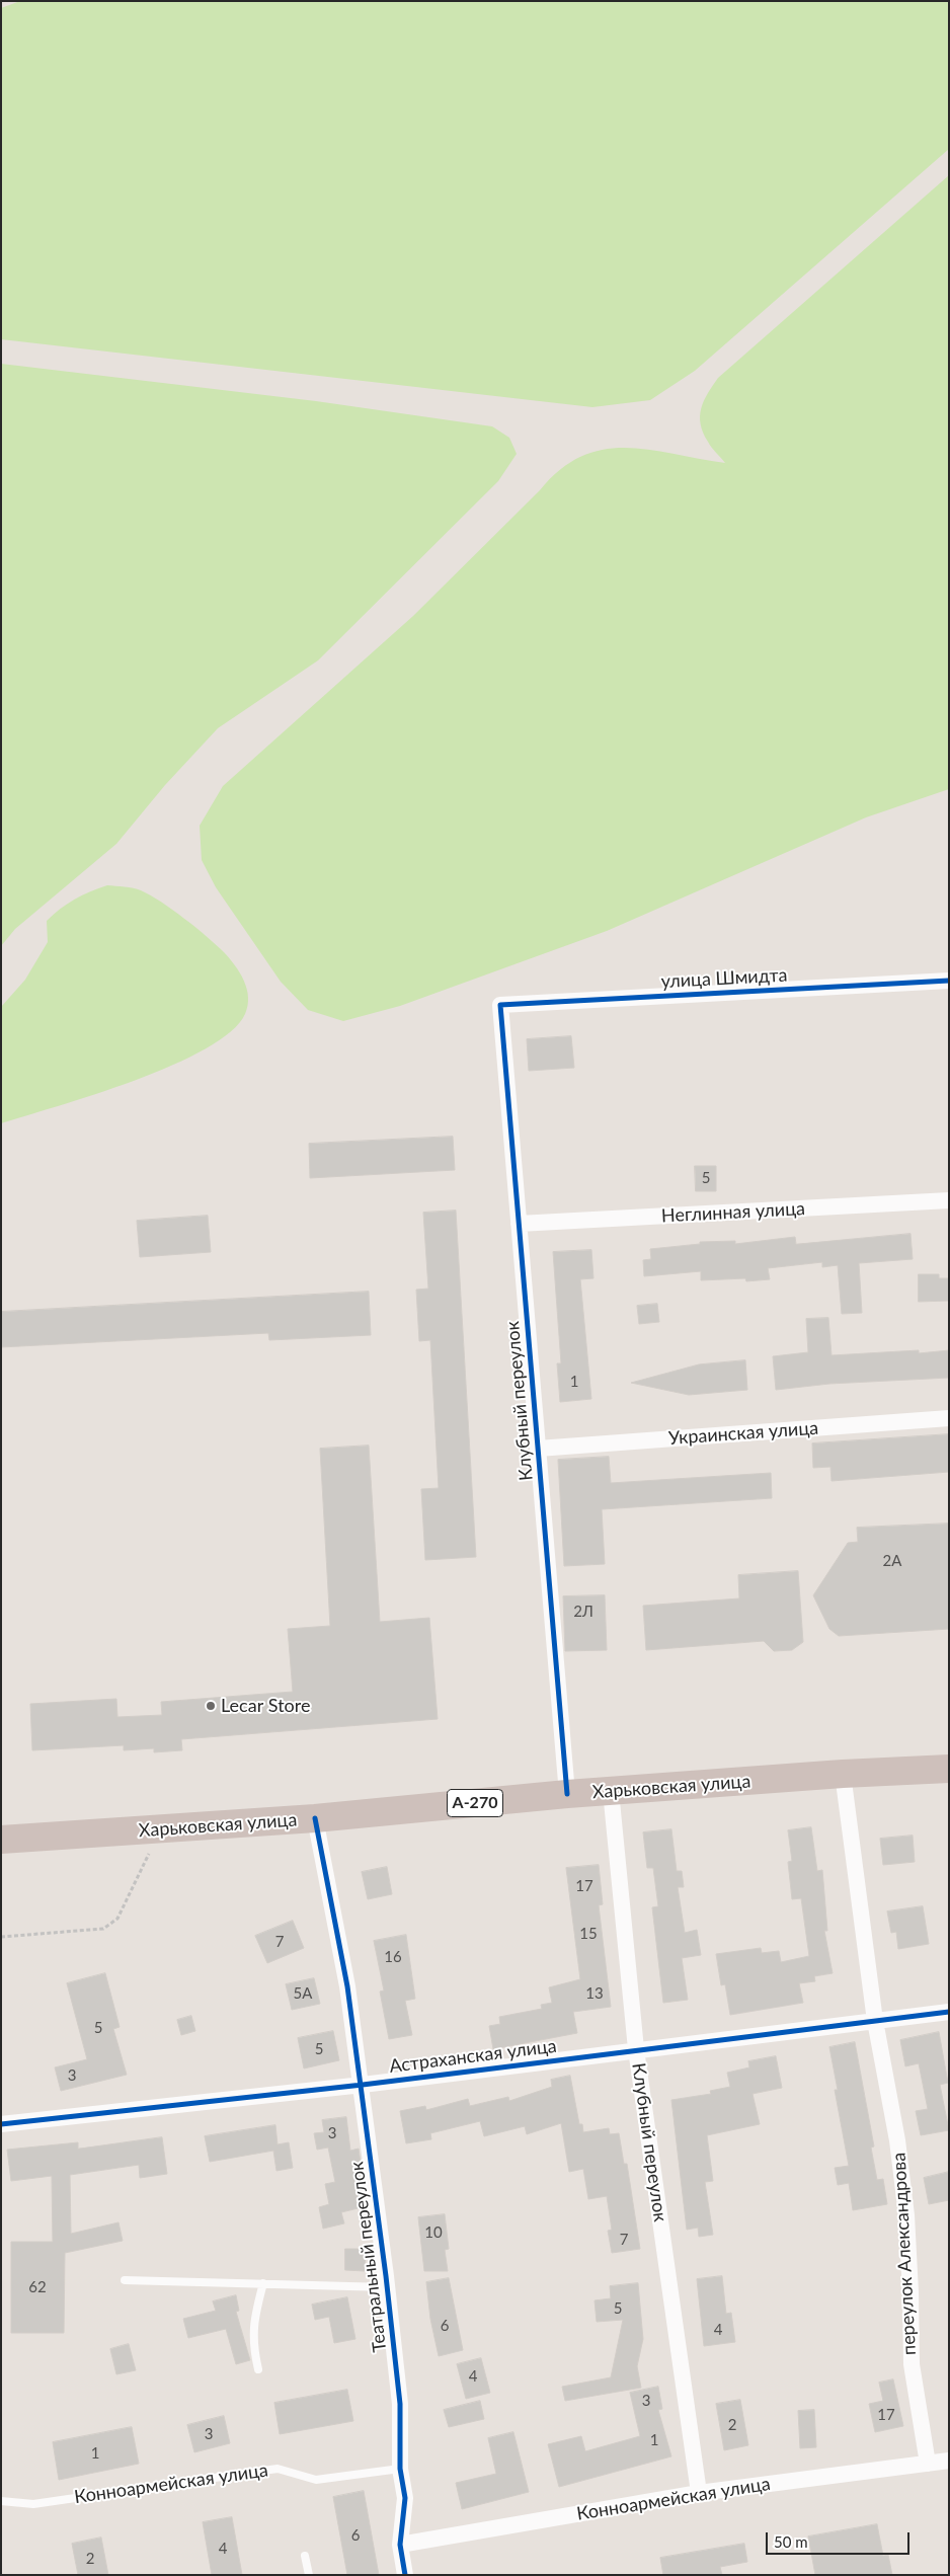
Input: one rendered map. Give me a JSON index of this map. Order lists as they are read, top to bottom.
{
  "streets": {
    "highway": ["Харьковская улица", "А-270"],
    "street": [
      "улица Шмидта",
      "Неглинная улица",
      "Клубный переулок",
      "Украинская улица",
      "Астраханская улица",
      "переулок Александрова",
      "Театральный переулок",
      "Конноармейская улица"
    ]
  },
  "crossings": [
    ["улица Шмидта", "Клубный переулок"],
    ["Неглинная улица", "Клубный переулок"],
    ["Клубный переулок", "Украинская улица"],
    ["Клубный переулок", "Харьковская улица"],
    ["Клубный переулок", "Астраханская улица"],
    ["Клубный переулок", "Конноармейская улица"],
    ["Харьковская улица", "переулок Александрова"],
    ["Харьковская улица", "Театральный переулок"],
    ["Астраханская улица", "переулок Александрова"],
    ["Астраханская улица", "Театральный переулок"],
    ["переулок Александрова", "Конноармейская улица"],
    ["Театральный переулок", "Конноармейская улица"]
  ],
  "places": ["Lecar Store"],
  "house_numbers": [
    "5",
    "1",
    "2А",
    "2Л",
    "17",
    "15",
    "7",
    "16",
    "5А",
    "13",
    "5",
    "5",
    "3",
    "3",
    "10",
    "7",
    "62",
    "5",
    "6",
    "4",
    "4",
    "3",
    "17",
    "2",
    "3",
    "1",
    "1",
    "6",
    "4",
    "2"
  ],
  "scale_bar": "50 m"
}
